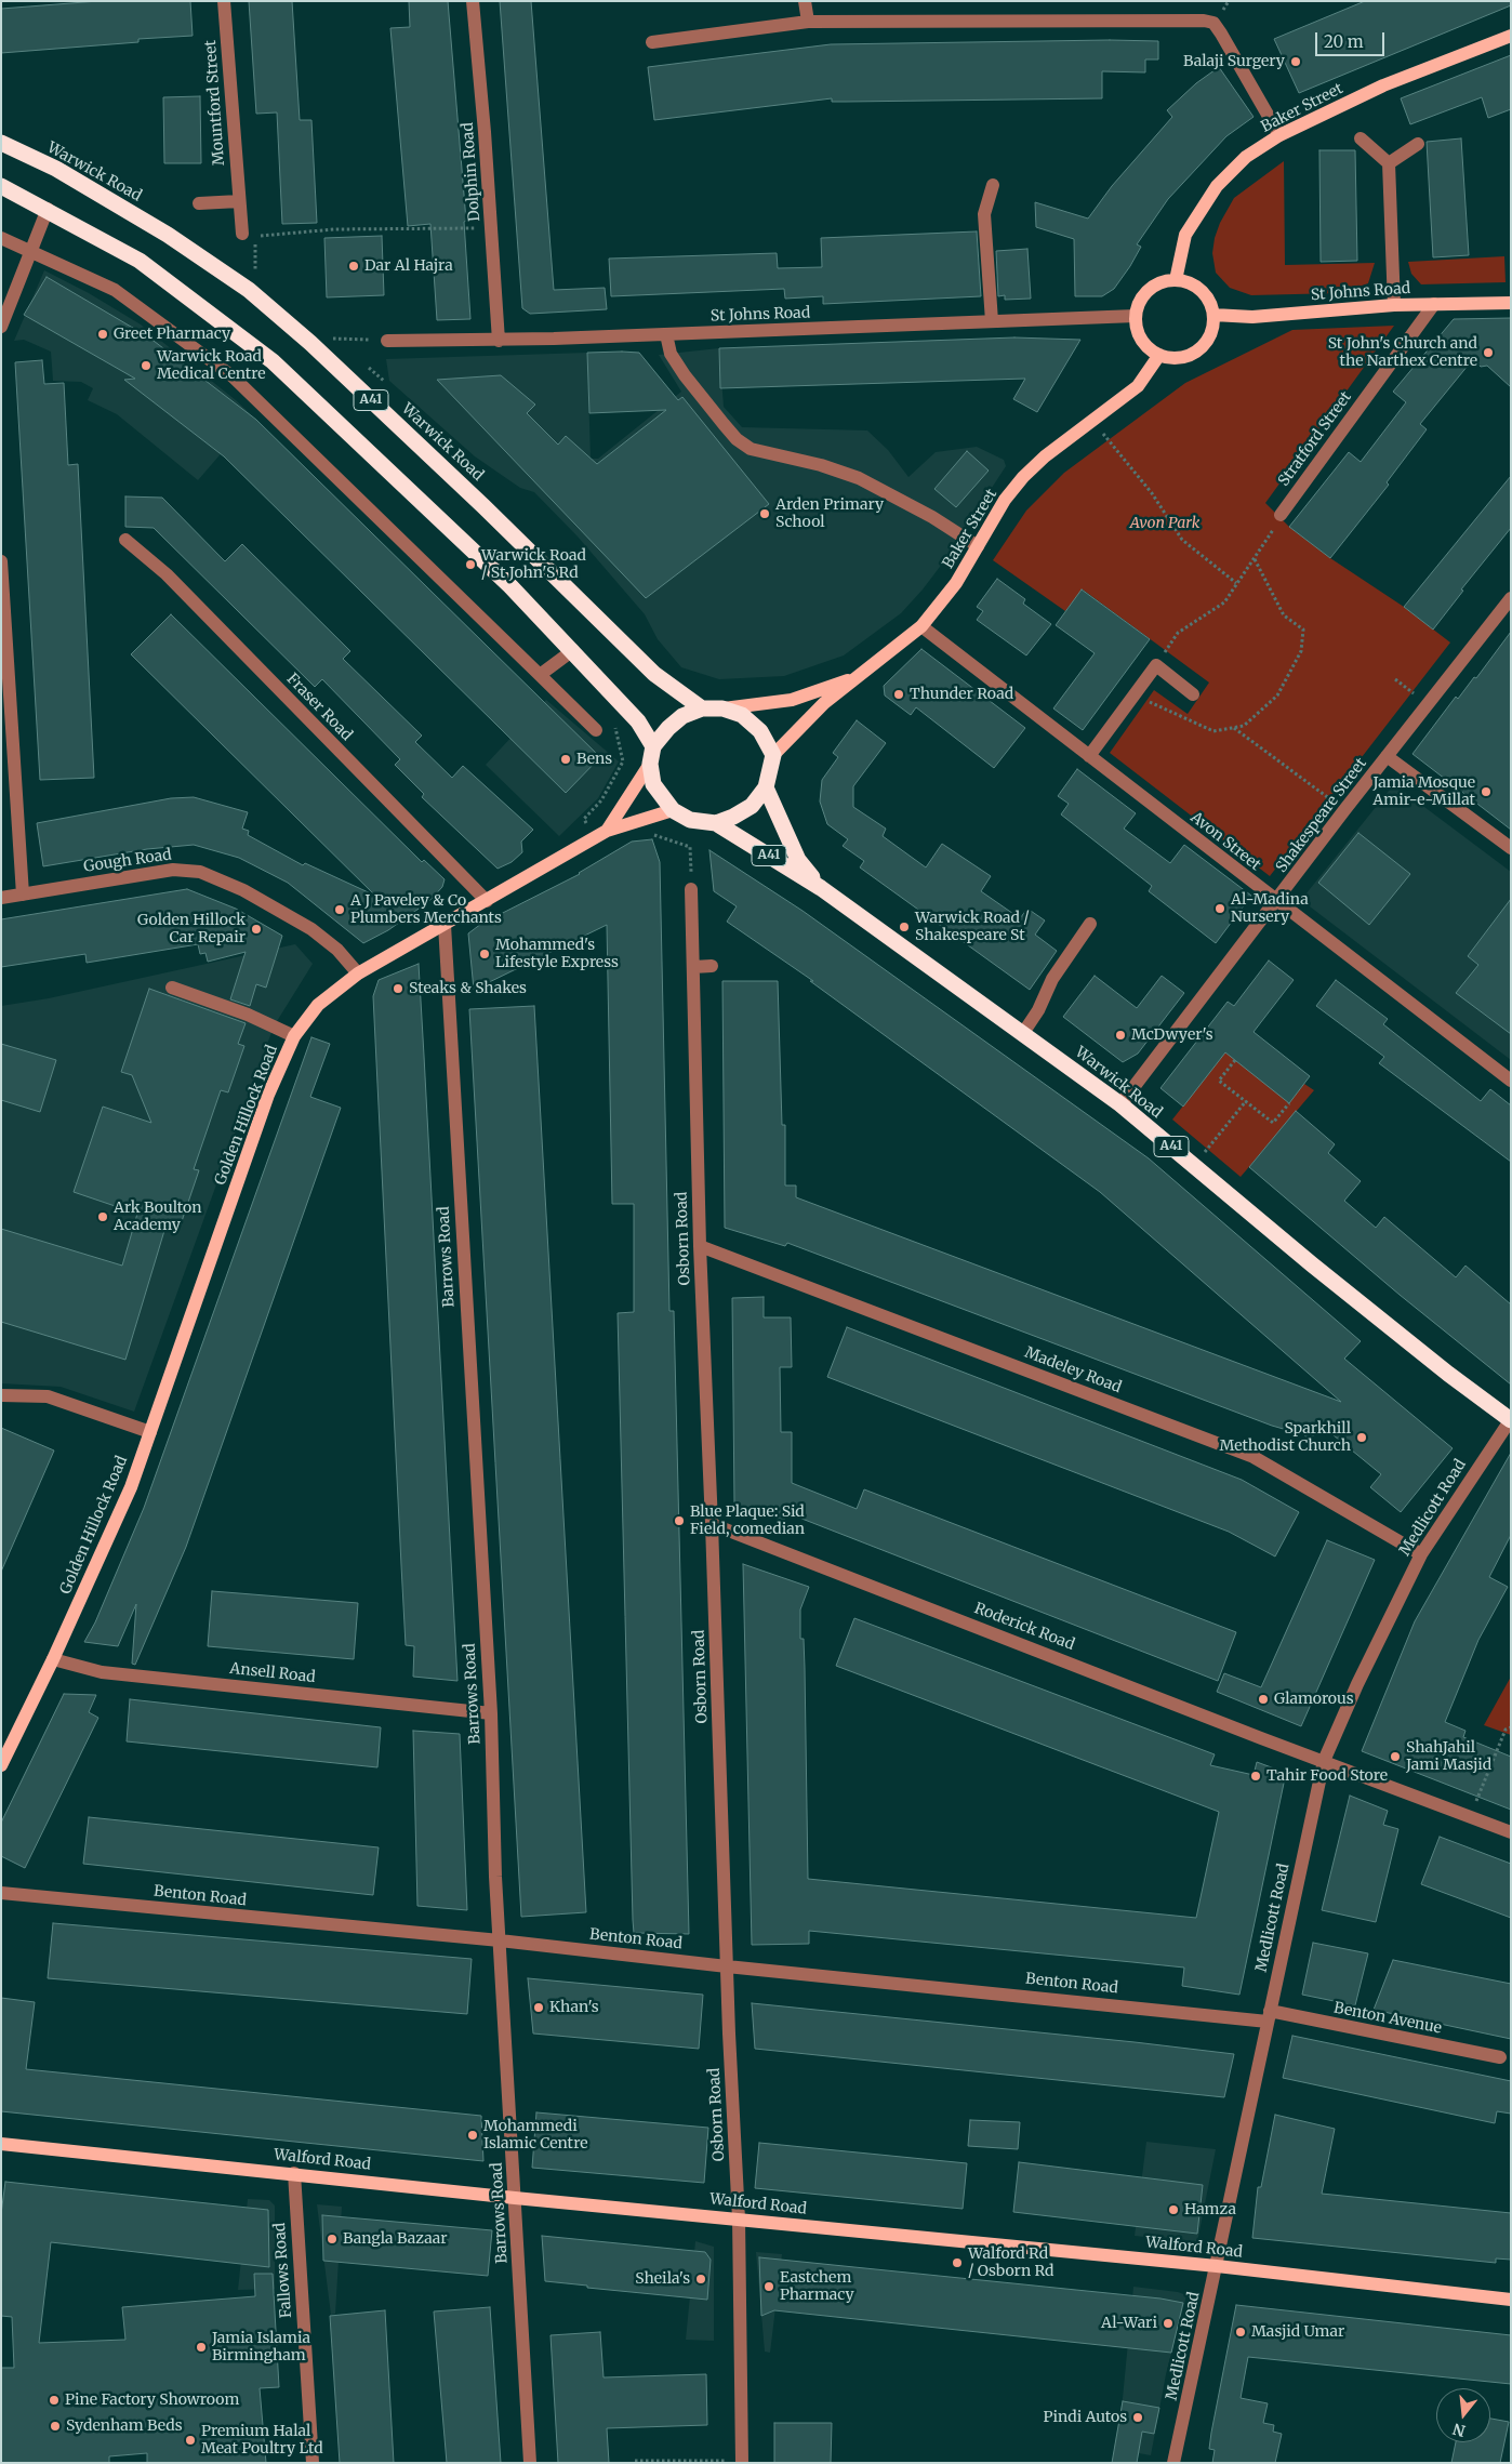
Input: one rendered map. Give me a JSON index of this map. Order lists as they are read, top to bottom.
{
  "streets": {
    "highway": ["Warwick Road", "A41"],
    "main road": [
      "Baker Street",
      "St Johns Road",
      "Golden Hillock Road",
      "Walford Road"
    ],
    "street": [
      "Mountford Street",
      "Dolphin Road",
      "Stratford Street",
      "Fraser Road",
      "Shakespeare Street",
      "Avon Street",
      "Gough Road",
      "Osborn Road",
      "Barrows Road",
      "Madeley Road",
      "Medlicott Road",
      "Roderick Road",
      "Ansell Road",
      "Benton Road",
      "Benton Avenue",
      "Fallows Road"
    ]
  },
  "crossings": [
    ["Baker Street", "Warwick Road"],
    ["Baker Street", "St Johns Road"],
    ["Baker Street", "A41"],
    ["Baker Street", "Avon Street"],
    ["Baker Street", "Golden Hillock Road"],
    ["Warwick Road", "A41"],
    ["Warwick Road", "Shakespeare Street"],
    ["Warwick Road", "Golden Hillock Road"],
    ["Warwick Road", "Medlicott Road"],
    ["Dolphin Road", "St Johns Road"],
    ["St Johns Road", "Stratford Street"],
    ["A41", "Golden Hillock Road"],
    ["Fraser Road", "Golden Hillock Road"],
    ["Shakespeare Street", "Avon Street"],
    ["Gough Road", "Golden Hillock Road"],
    ["Golden Hillock Road", "Barrows Road"],
    ["Golden Hillock Road", "Ansell Road"],
    ["Osborn Road", "Madeley Road"],
    ["Osborn Road", "Roderick Road"],
    ["Osborn Road", "Benton Road"],
    ["Osborn Road", "Walford Road"],
    ["Barrows Road", "Ansell Road"],
    ["Barrows Road", "Benton Road"],
    ["Barrows Road", "Walford Road"],
    ["Madeley Road", "Medlicott Road"],
    ["Medlicott Road", "Roderick Road"],
    ["Medlicott Road", "Benton Road"],
    ["Medlicott Road", "Benton Avenue"],
    ["Medlicott Road", "Walford Road"],
    ["Benton Road", "Benton Avenue"],
    ["Walford Road", "Fallows Road"]
  ],
  "parks": ["Avon Park"],
  "places": [
    "Balaji Surgery",
    "Dar Al Hajra",
    "Greet Pharmacy",
    "St John's Church and the Narthex Centre",
    "Warwick Road Medical Centre",
    "Arden Primary School",
    "Warwick Road / St John'S Rd",
    "Thunder Road",
    "Bens",
    "Jamia Mosque Amir-e-Millat",
    "Al-Madina Nursery",
    "A J Paveley & Co Plumbers Merchants",
    "Warwick Road / Shakespeare St",
    "Golden Hillock Car Repair",
    "Mohammed's Lifestyle Express",
    "Steaks & Shakes",
    "McDwyer's",
    "Ark Boulton Academy",
    "Sparkhill Methodist Church",
    "Blue Plaque: Sid Field, comedian",
    "Glamorous",
    "ShahJahil Jami Masjid",
    "Tahir Food Store",
    "Khan's",
    "Mohammedi Islamic Centre",
    "Hamza",
    "Bangla Bazaar",
    "Walford Rd / Osborn Rd",
    "Sheila's",
    "Eastchem Pharmacy",
    "Al-Wari",
    "Masjid Umar",
    "Jamia Islamia Birmingham",
    "Pine Factory Showroom",
    "Pindi Autos",
    "Sydenham Beds",
    "Premium Halal Meat Poultry Ltd"
  ],
  "scale_bar": "20 m",
  "north": "bottom"
}
